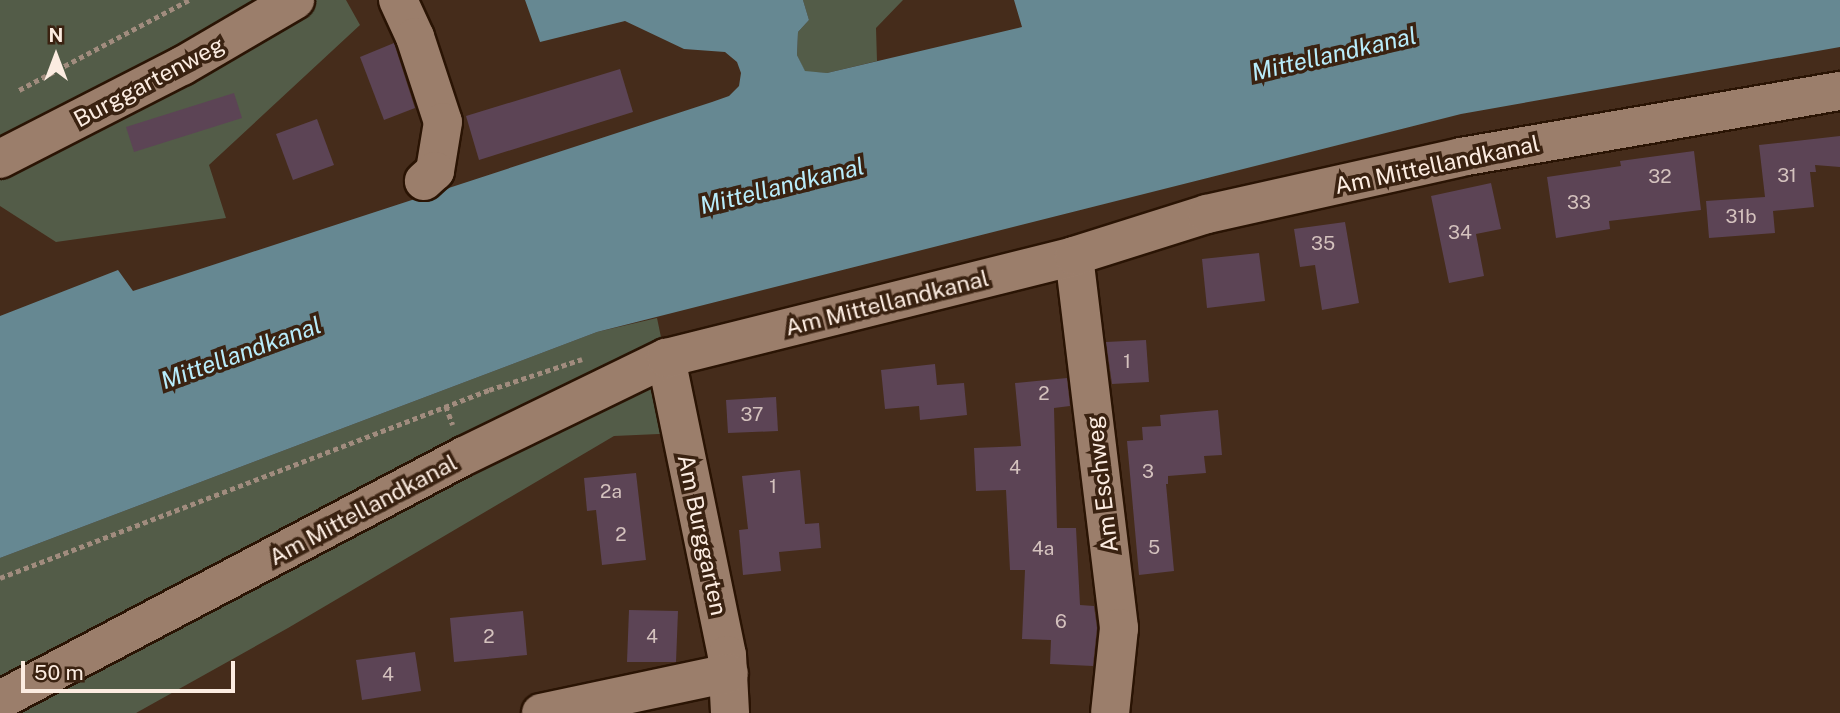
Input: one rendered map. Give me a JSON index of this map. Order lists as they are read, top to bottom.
{
  "streets": {
    "street": [
      "Burggartenweg",
      "Am Mittellandkanal",
      "Am Eschweg",
      "Am Burggarten"
    ]
  },
  "crossings": [
    ["Am Mittellandkanal", "Am Eschweg"],
    ["Am Mittellandkanal", "Am Burggarten"]
  ],
  "water": ["Mittellandkanal"],
  "house_numbers": [
    "31",
    "32",
    "33",
    "31b",
    "34",
    "35",
    "1",
    "2",
    "37",
    "4",
    "3",
    "1",
    "2a",
    "2",
    "5",
    "4a",
    "6",
    "2",
    "4",
    "4"
  ],
  "scale_bar": "50 m",
  "north": "top"
}
